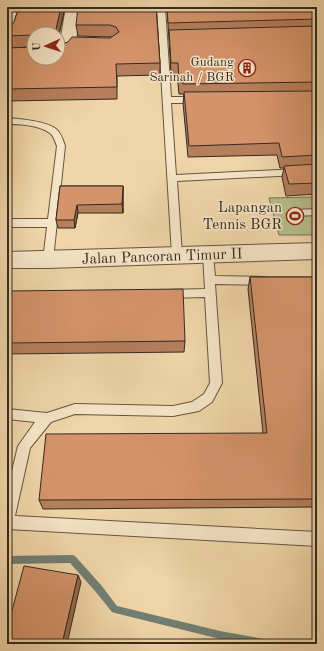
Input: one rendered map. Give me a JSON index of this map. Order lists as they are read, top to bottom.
{
  "streets": {
    "street": ["Jalan Pancoran Timur II"]
  },
  "places": {
    "building": ["Gudang Sarinah / BGR"],
    "sports": ["Lapangan Tennis BGR"]
  },
  "north": "left"
}
